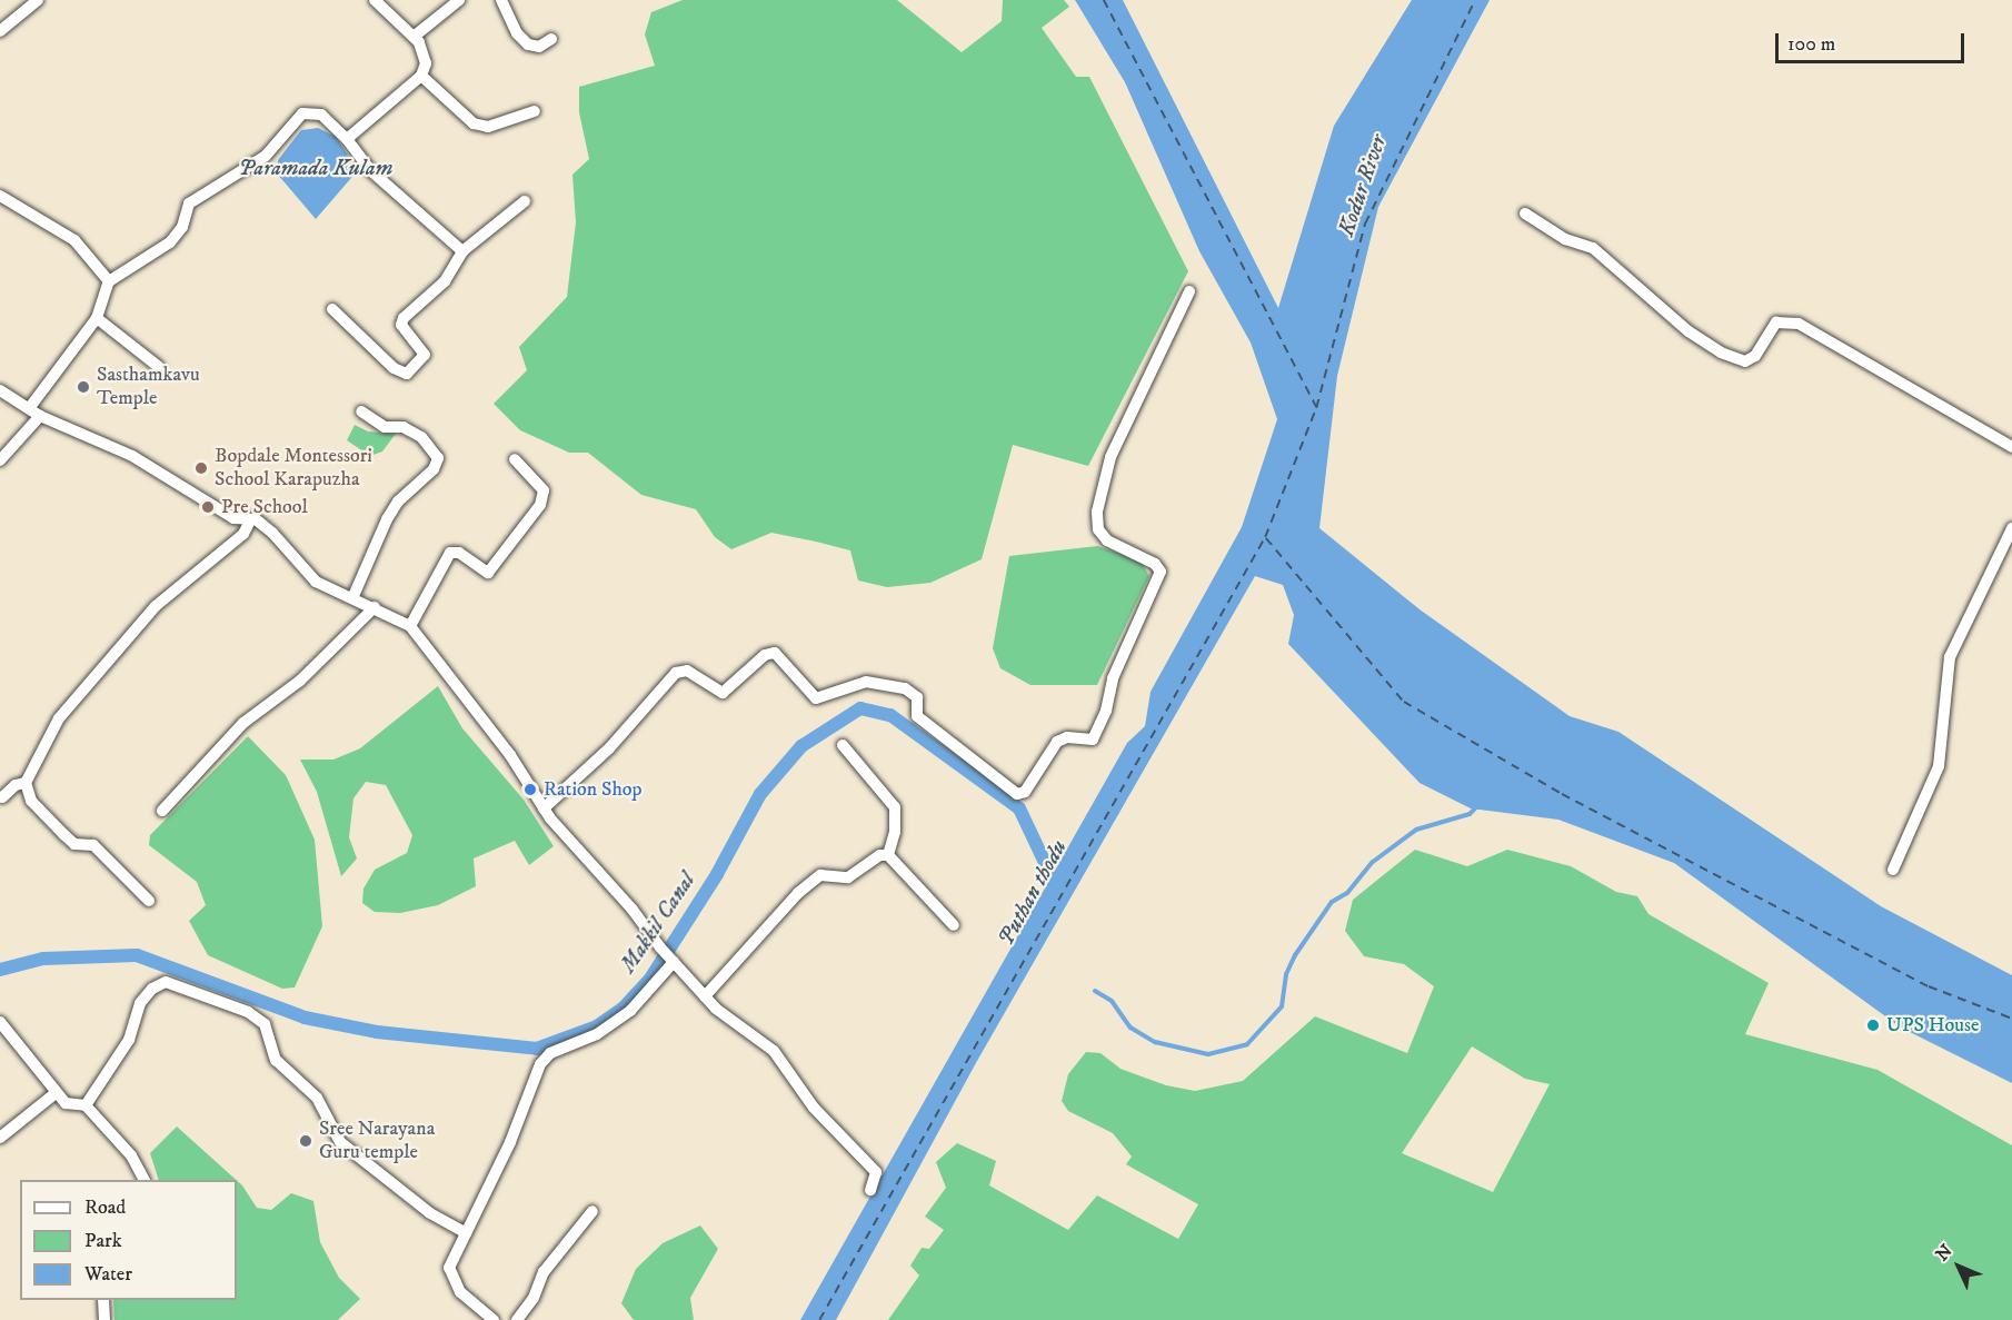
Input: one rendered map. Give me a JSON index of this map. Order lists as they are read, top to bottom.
{
  "water": [
    "Paramada Kulam",
    "Kodur River",
    "Puthan thodu",
    "Makkil Canal"
  ],
  "places": [
    "Sasthamkavu Temple",
    "Bopdale Montessori School Karapuzha",
    "Pre School",
    "Ration Shop",
    "UPS House",
    "Sree Narayana Guru temple"
  ],
  "legend": ["Road", "Park", "Water"],
  "scale_bar": "100 m",
  "north": "top left"
}
